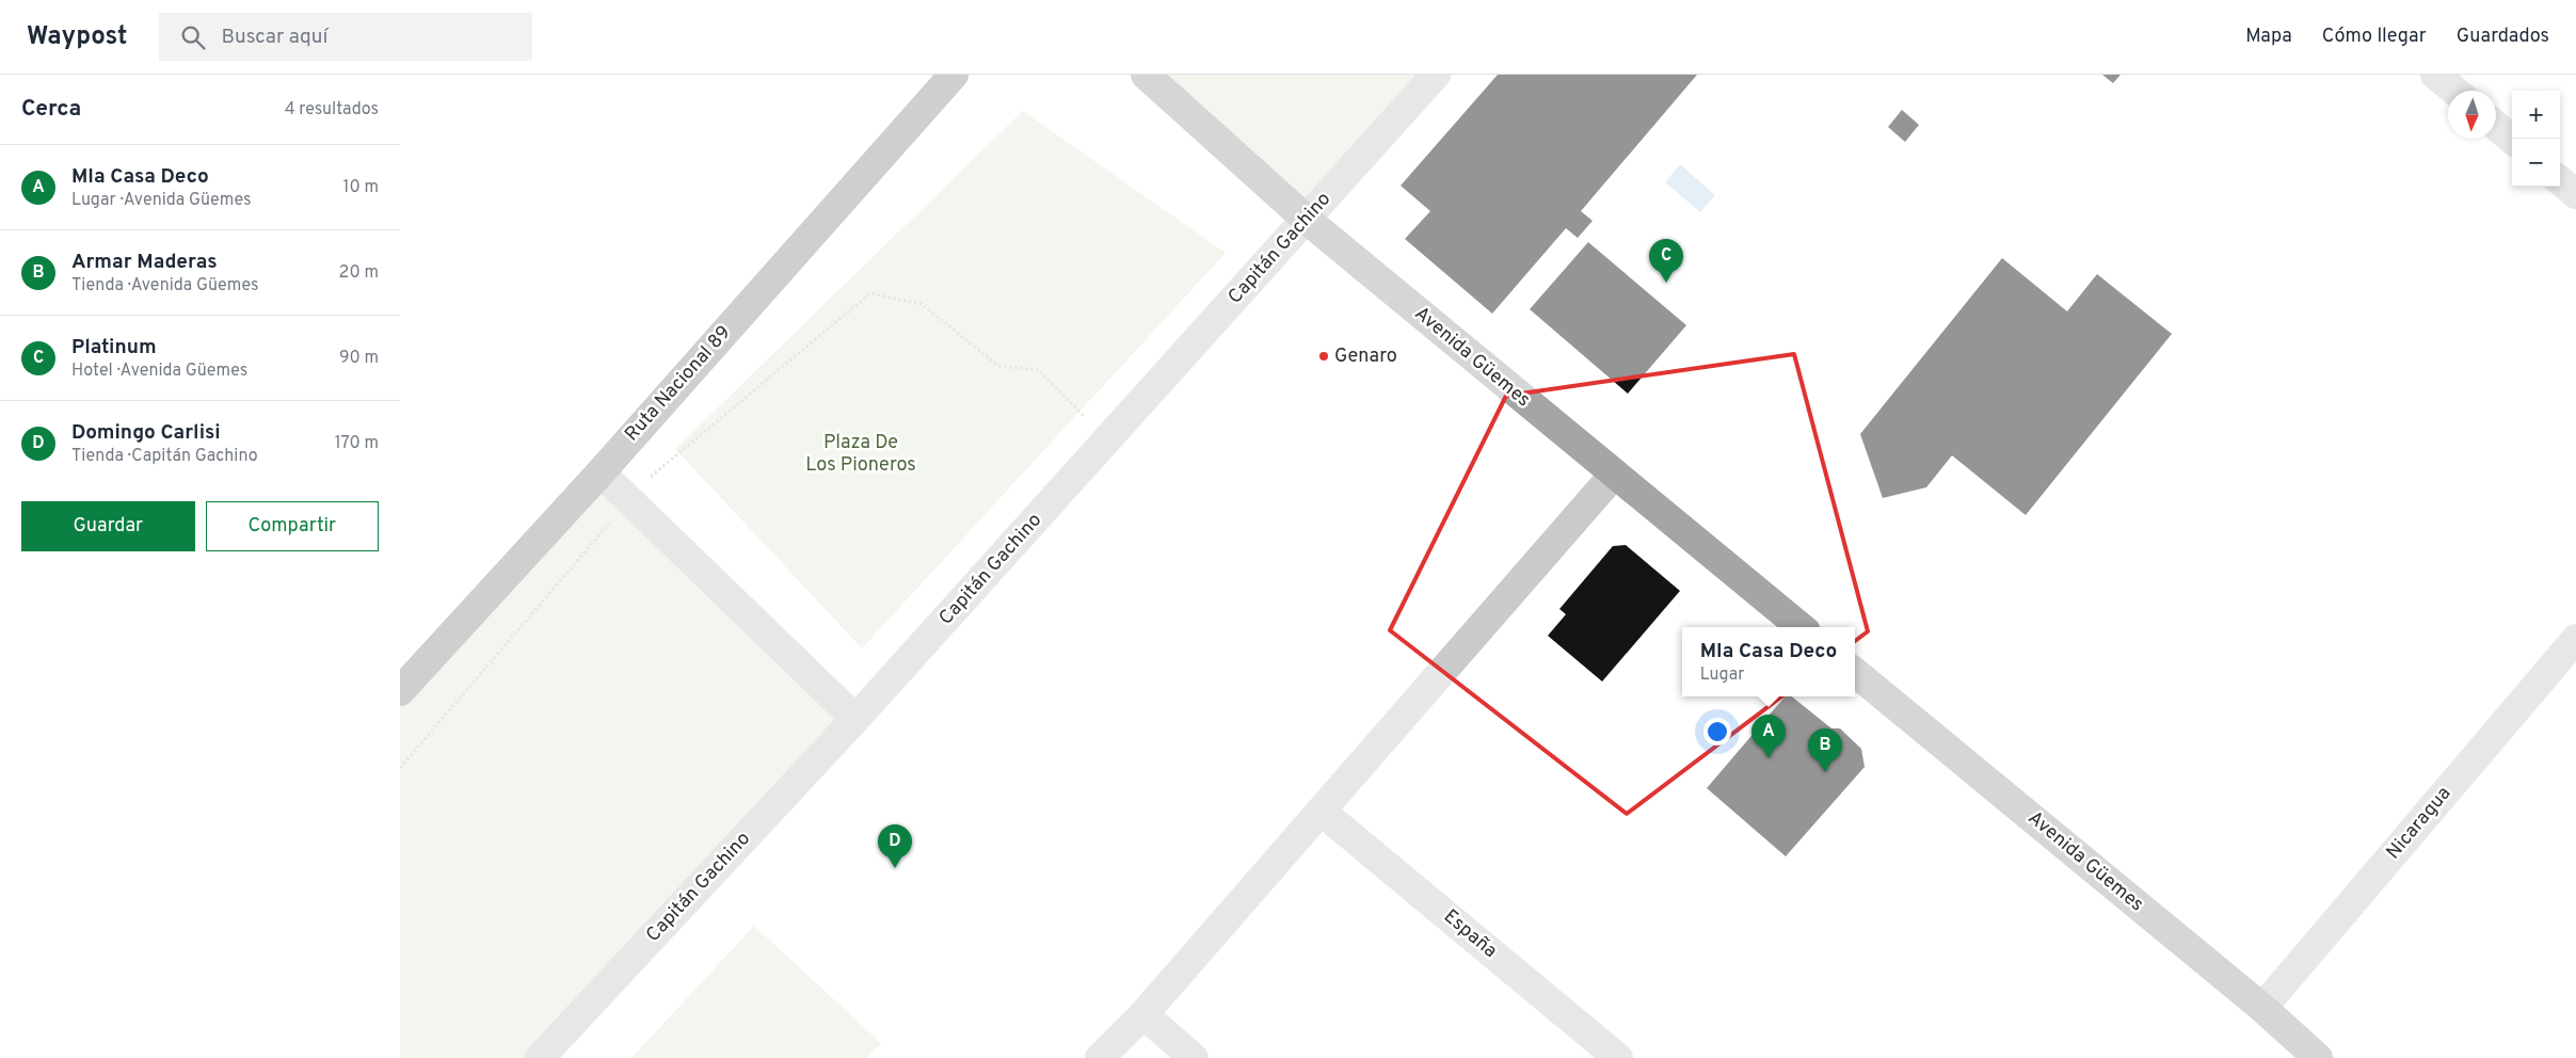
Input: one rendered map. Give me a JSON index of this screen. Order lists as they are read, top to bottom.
{
  "streets": {
    "highway": ["Ruta Nacional 89"],
    "main road": ["Avenida Güemes"],
    "street": ["Capitán Gachino", "Nicaragua", "España"]
  },
  "crossings": [
    ["Capitán Gachino", "Avenida Güemes"],
    ["Avenida Güemes", "Nicaragua"]
  ],
  "parks": ["Plaza De Los Pioneros"],
  "places": ["Genaro"],
  "north": "bottom",
  "page": {
    "header": "Waypost",
    "search": "Buscar aquí",
    "nav": ["Mapa", "Cómo llegar", "Guardados"],
    "heading": ["Cerca", "4 resultados"],
    "map_buttons": ["+", "−"],
    "list": [
      {
        "mark": "A",
        "name": "MIa Casa Deco",
        "note": "Lugar · Avenida Güemes",
        "value": "10 m"
      },
      {
        "mark": "B",
        "name": "Armar Maderas",
        "note": "Tienda · Avenida Güemes",
        "value": "20 m"
      },
      {
        "mark": "C",
        "name": "Platinum",
        "note": "Hotel · Avenida Güemes",
        "value": "90 m"
      },
      {
        "mark": "D",
        "name": "Domingo Carlisi",
        "note": "Tienda · Capitán Gachino",
        "value": "170 m"
      }
    ],
    "pins": [
      "C",
      "A",
      "B",
      "D"
    ],
    "buttons": ["Guardar", "Compartir"],
    "popup": ["MIa Casa Deco", "Lugar"]
  }
}
